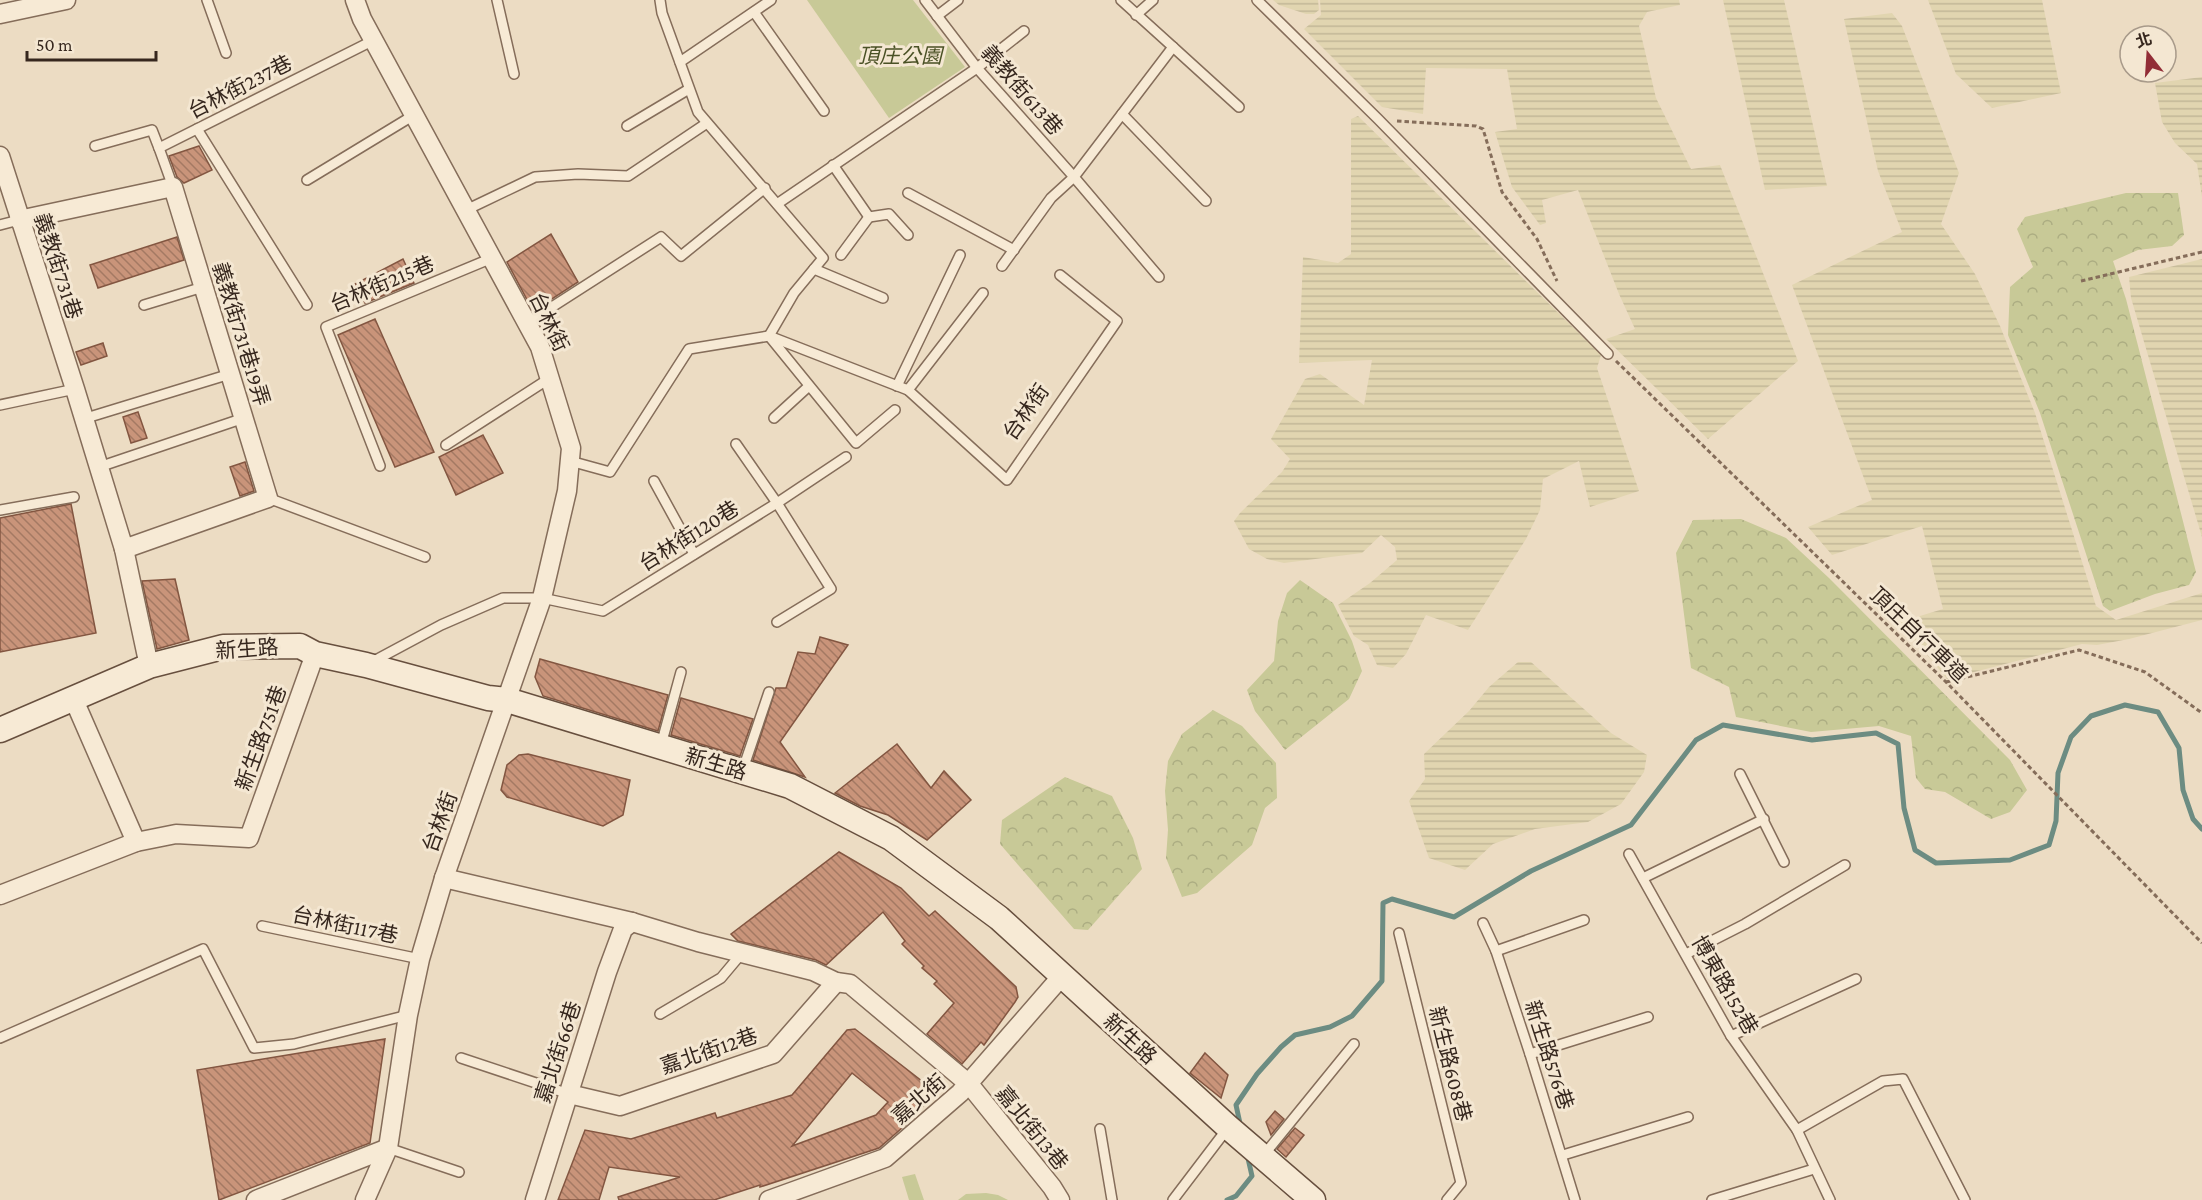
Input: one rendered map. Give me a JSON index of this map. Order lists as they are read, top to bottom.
{
  "streets": {
    "street": [
      "義教街731巷",
      "台林街",
      "義教街731巷19弄",
      "新生路",
      "新生路751巷",
      "嘉北街12巷",
      "嘉北街66巷",
      "嘉北街",
      "嘉北街13巷"
    ],
    "lane": [
      "台林街237巷",
      "義教街613巷",
      "台林街215巷",
      "台林街120巷",
      "台林街117巷",
      "博東路152巷",
      "新生路576巷",
      "新生路608巷"
    ],
    "path": ["頂庄自行車道"]
  },
  "crossings": [
    ["台林街237巷", "台林街"],
    ["義教街731巷", "新生路"],
    ["台林街215巷", "台林街"],
    ["台林街", "台林街120巷"],
    ["台林街", "新生路"],
    ["台林街", "台林街117巷"],
    ["台林街120巷", "新生路"],
    ["新生路", "新生路751巷"],
    ["新生路", "嘉北街"],
    ["嘉北街12巷", "嘉北街66巷"],
    ["嘉北街", "嘉北街13巷"]
  ],
  "parks": ["頂庄公園"],
  "scale_bar": "50 m",
  "north": "top"
}
